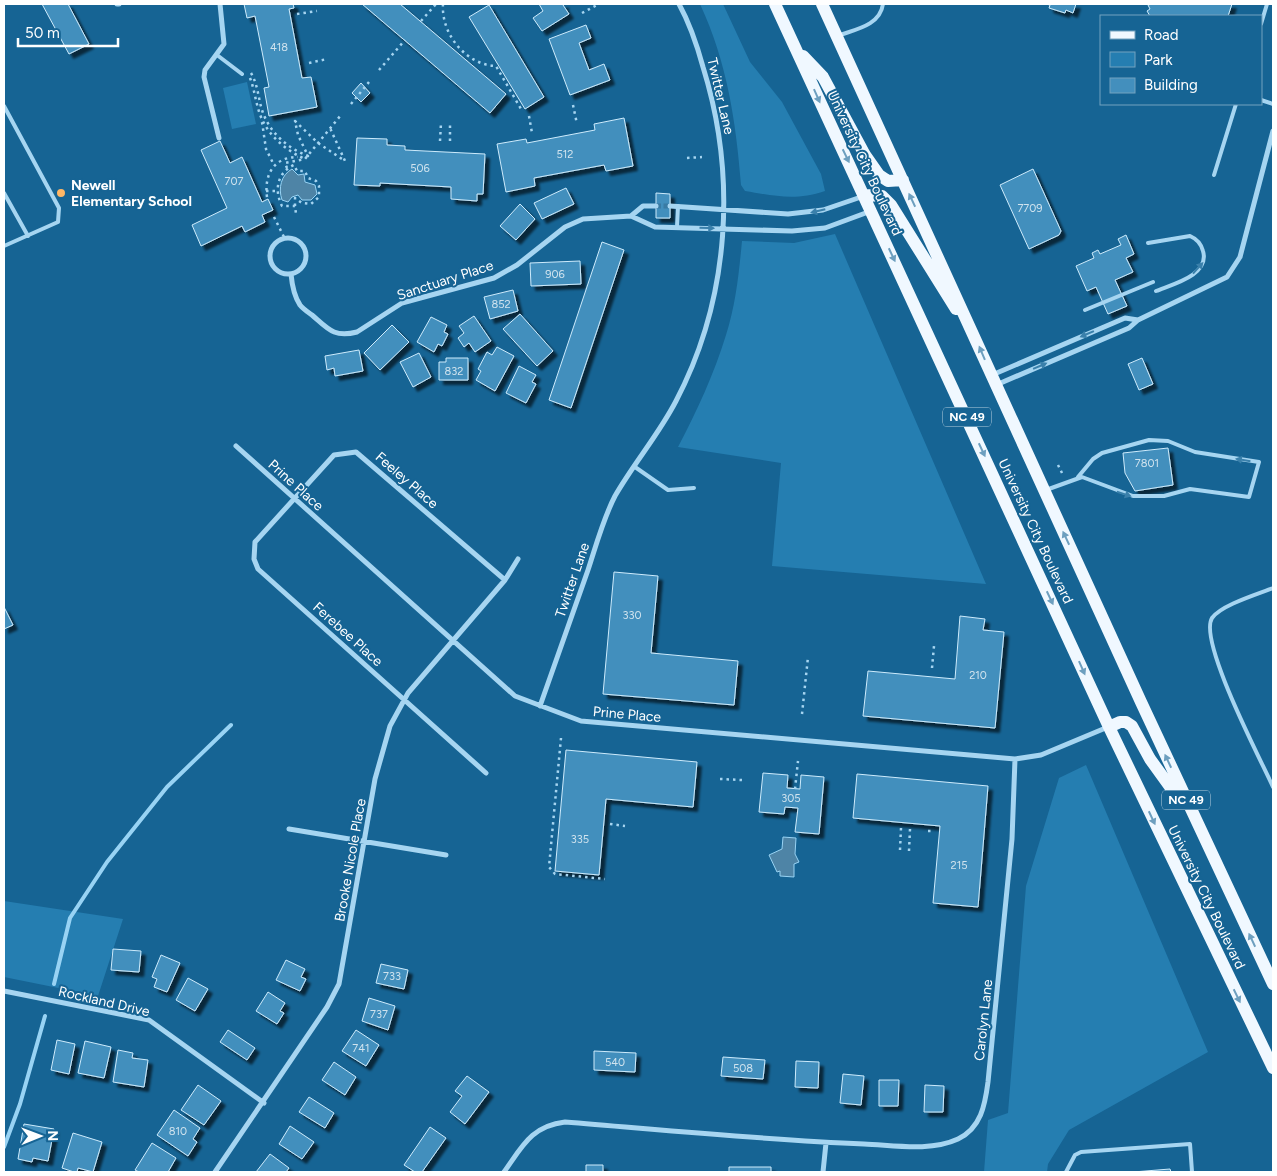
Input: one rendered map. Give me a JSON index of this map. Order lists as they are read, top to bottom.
{
  "streets": {
    "main road": ["University City Boulevard", "NC 49"],
    "street": [
      "Twitter Lane",
      "Sanctuary Place",
      "Feeley Place",
      "Prine Place",
      "Ferebee Place",
      "Brooke Nicole Place",
      "Rockland Drive",
      "Carolyn Lane"
    ]
  },
  "crossings": [
    ["Twitter Lane", "Sanctuary Place"],
    ["Twitter Lane", "Prine Place"],
    ["University City Boulevard", "Sanctuary Place"],
    ["University City Boulevard", "Prine Place"],
    ["Feeley Place", "Prine Place"],
    ["Feeley Place", "Ferebee Place"],
    ["Feeley Place", "Brooke Nicole Place"],
    ["Prine Place", "Ferebee Place"],
    ["Prine Place", "Brooke Nicole Place"],
    ["Prine Place", "Carolyn Lane"],
    ["Ferebee Place", "Brooke Nicole Place"],
    ["Brooke Nicole Place", "Rockland Drive"]
  ],
  "places": ["Newell Elementary School"],
  "house_numbers": [
    "418",
    "512",
    "506",
    "707",
    "7709",
    "906",
    "852",
    "832",
    "7801",
    "330",
    "210",
    "305",
    "335",
    "215",
    "733",
    "737",
    "741",
    "540",
    "508",
    "810"
  ],
  "legend": ["Road", "Park", "Building"],
  "scale_bar": "50 m",
  "north": "right"
}
